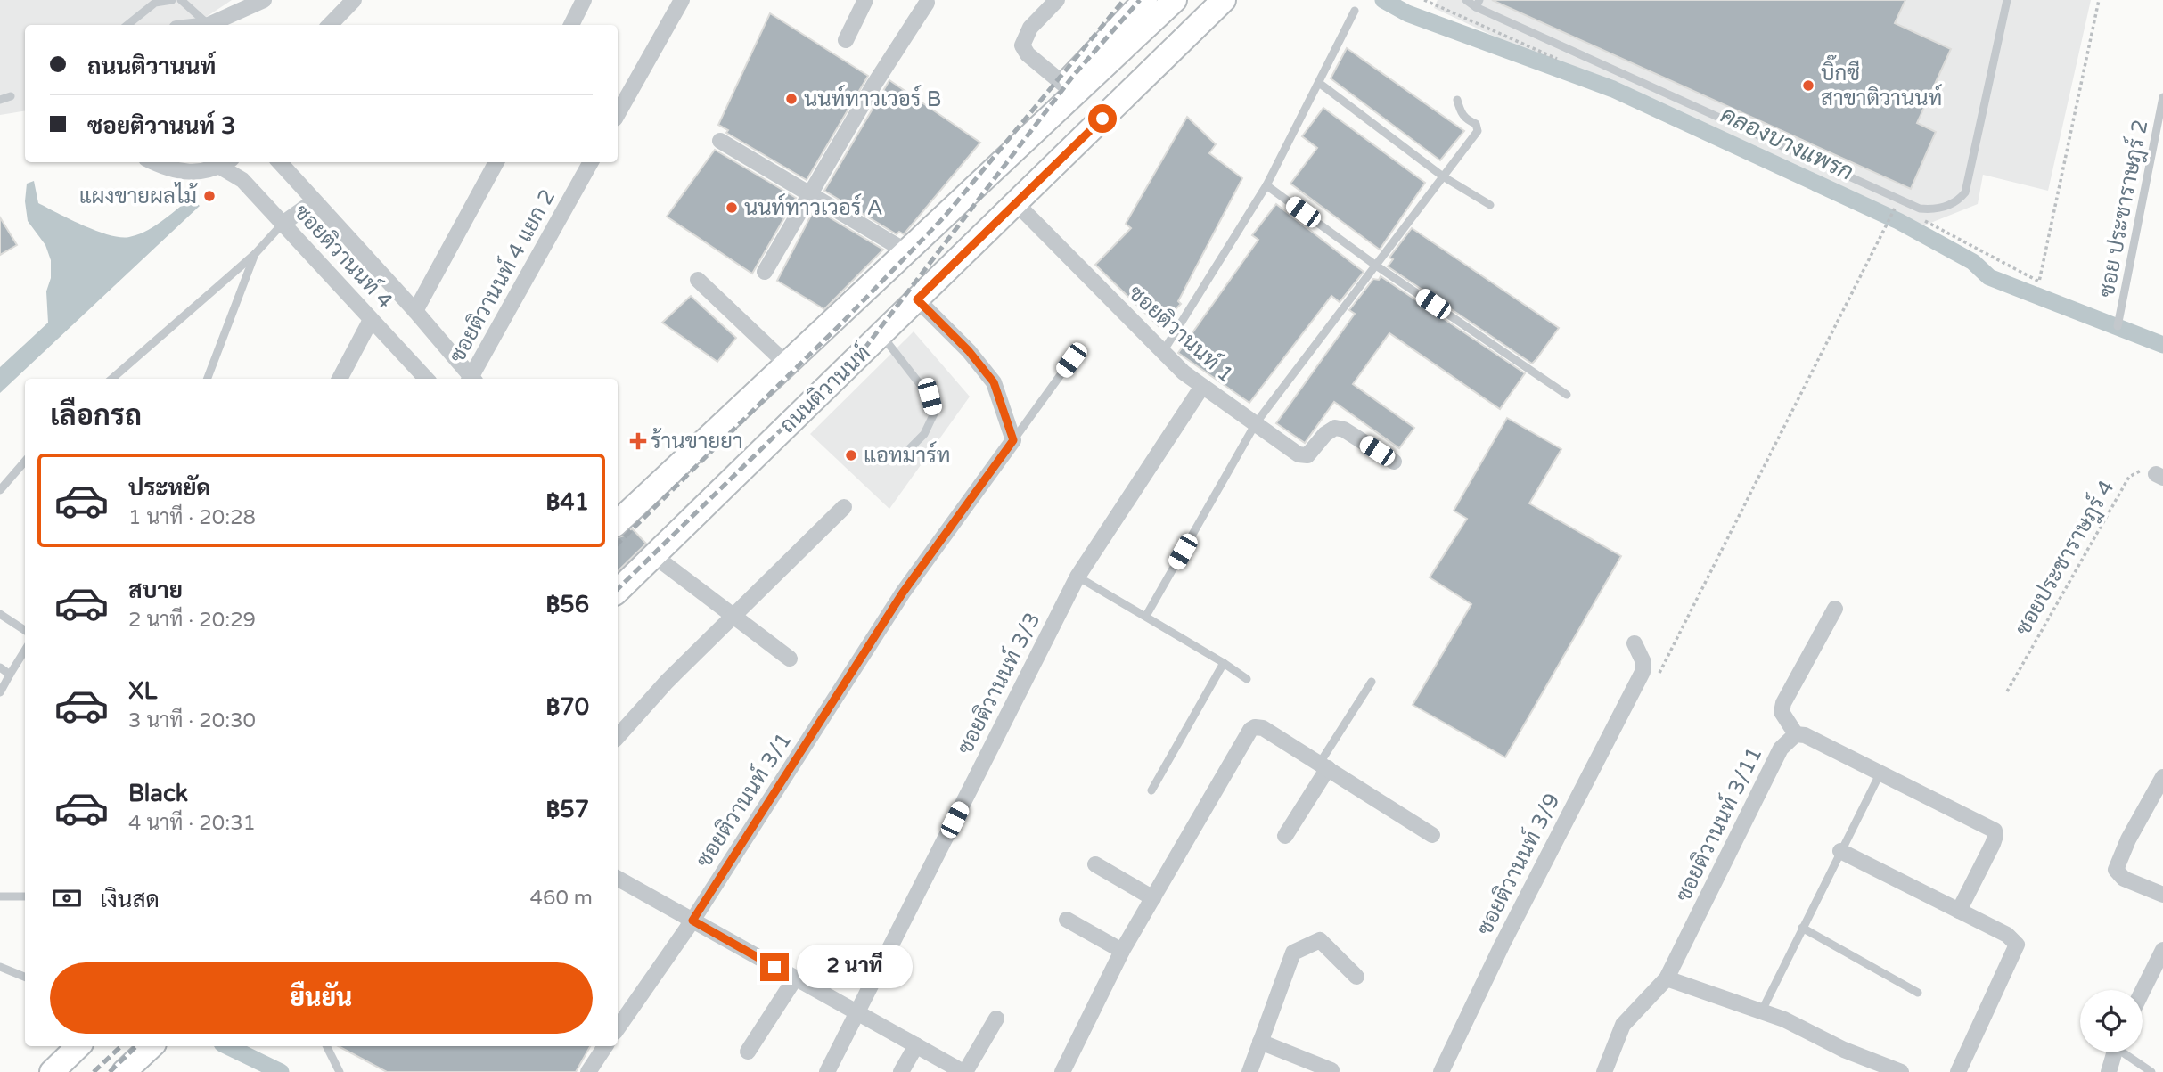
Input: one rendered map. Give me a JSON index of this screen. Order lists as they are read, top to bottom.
{
  "streets": {
    "main road": ["ถนนติวานนท์"],
    "street": [
      "ซอยติวานนท์ 4",
      "ซอยติวานนท์ 4 แยก 2",
      "ซอยติวานนท์ 1",
      "ซอยติวานนท์ 3/3",
      "ซอยติวานนท์ 3/1",
      "ซอยติวานนท์ 3/11",
      "ซอยติวานนท์ 3/9"
    ],
    "lane": ["ซอย ประชาราษฎร์ 2"],
    "path": ["ซอยประชาราษฎร์ 4"]
  },
  "crossings": [
    ["ซอยติวานนท์ 1", "ถนนติวานนท์"],
    ["ซอยติวานนท์ 1", "ซอยติวานนท์ 3/3"]
  ],
  "water": ["คลองบางแพรก"],
  "places": {
    "other": [
      "บิ๊กซี สาขาติวานนท์",
      "นนท์ทาวเวอร์ B",
      "แผงขายผลไม้",
      "นนท์ทาวเวอร์ A",
      "แอทมาร์ท"
    ],
    "health": ["ร้านขายยา"]
  },
  "page": {
    "banner": ["ถนนติวานนท์", "ซอยติวานนท์ 3"],
    "heading": "เลือกรถ",
    "list": [
      {
        "name": "ประหยัด",
        "note": "1 นาที · 20:28",
        "value": "฿41"
      },
      {
        "name": "สบาย",
        "note": "2 นาที · 20:29",
        "value": "฿56"
      },
      {
        "name": "XL",
        "note": "3 นาที · 20:30",
        "value": "฿70"
      },
      {
        "name": "Black",
        "note": "4 นาที · 20:31",
        "value": "฿57"
      }
    ],
    "pay": ["เงินสด", "460 m"],
    "bubble": "2 นาที",
    "buttons": "ยืนยัน"
  }
}
